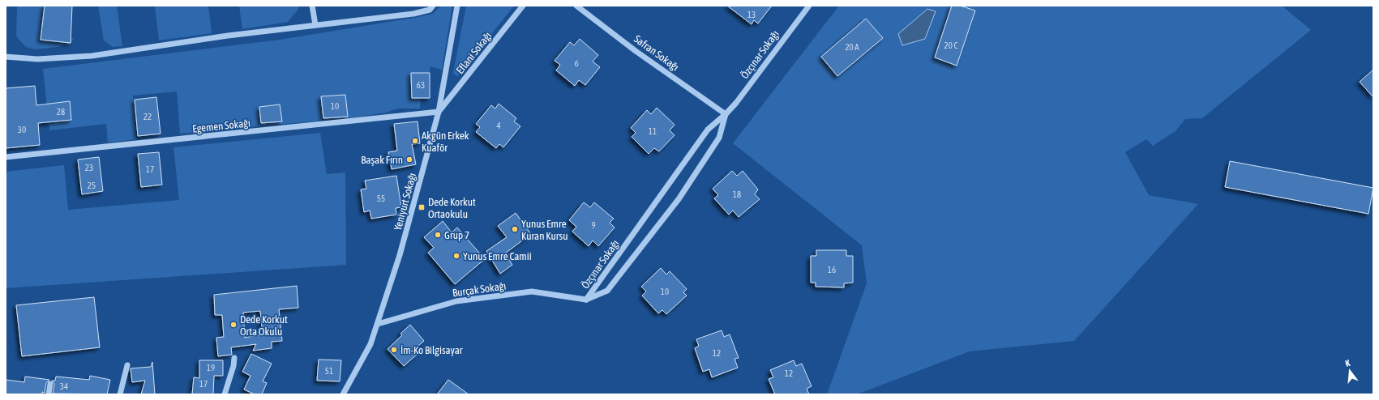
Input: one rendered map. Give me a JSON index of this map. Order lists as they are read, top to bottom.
{
  "streets": {
    "street": [
      "Eflani Sokağı",
      "Safran Sokağı",
      "Özçınar Sokağı",
      "Egemen Sokağı",
      "Yeniyurt Sokağı",
      "Burçak Sokağı"
    ]
  },
  "crossings": [
    ["Eflani Sokağı", "Egemen Sokağı"],
    ["Eflani Sokağı", "Yeniyurt Sokağı"],
    ["Safran Sokağı", "Özçınar Sokağı"],
    ["Özçınar Sokağı", "Burçak Sokağı"],
    ["Egemen Sokağı", "Yeniyurt Sokağı"],
    ["Yeniyurt Sokağı", "Burçak Sokağı"]
  ],
  "places": {
    "other": [
      "Akgün Erkek Kuaför",
      "Başak Fırın",
      "Yunus Emre Kuran Kursu",
      "Grup 7",
      "Yunus Emre Camii",
      "Dede Korkut Orta Okulu",
      "İm-Ko Bilgisayar"
    ],
    "transit": ["Dede Korkut Ortaokulu"]
  },
  "house_numbers": [
    "13",
    "20 C",
    "20 A",
    "6",
    "63",
    "10",
    "28",
    "22",
    "4",
    "30",
    "11",
    "23",
    "17",
    "25",
    "18",
    "55",
    "9",
    "16",
    "10",
    "12",
    "19",
    "51",
    "12",
    "17",
    "34"
  ],
  "north": "top"
}
